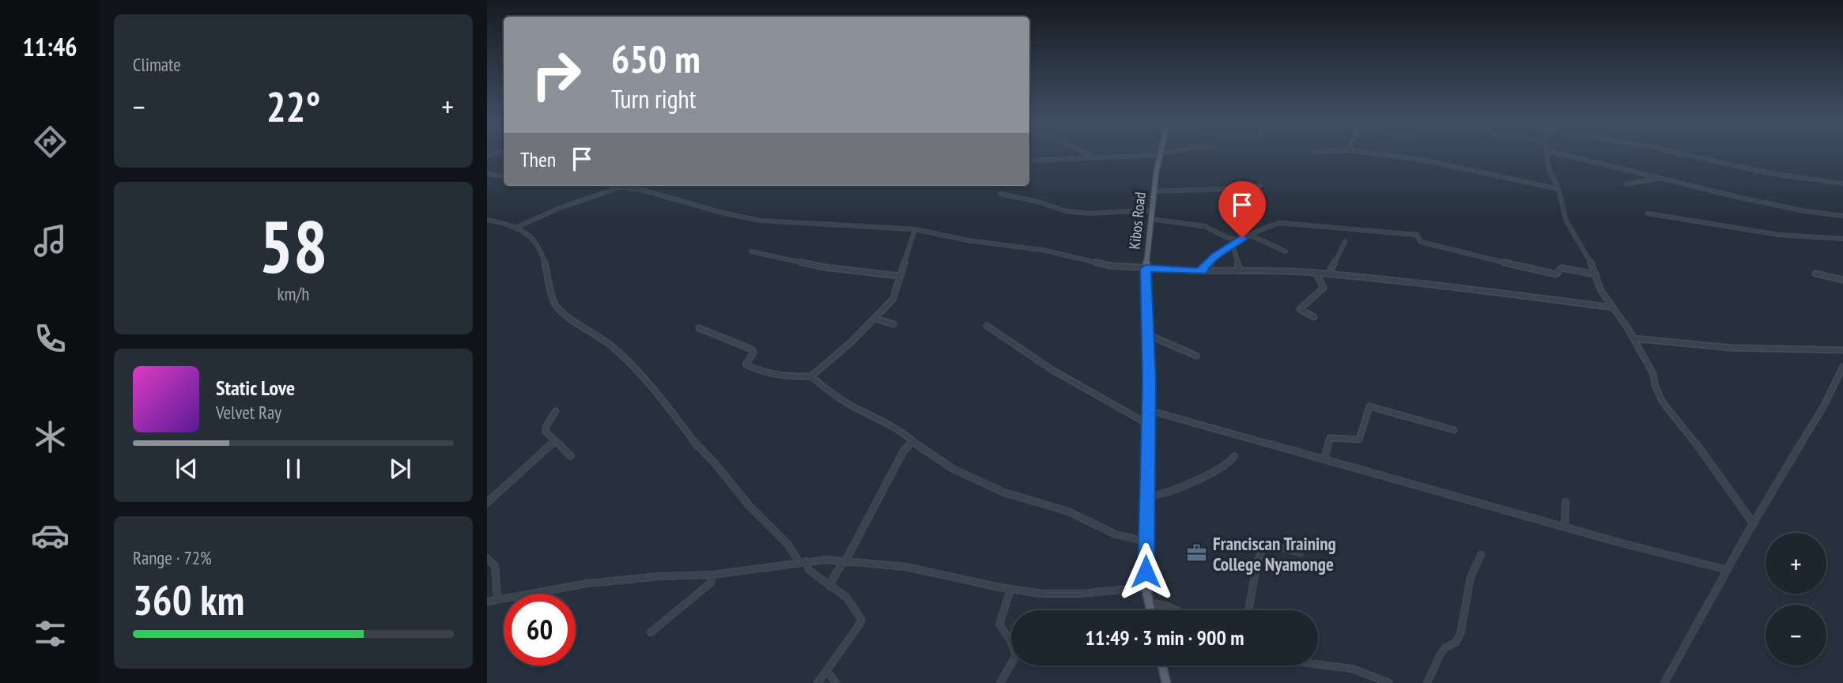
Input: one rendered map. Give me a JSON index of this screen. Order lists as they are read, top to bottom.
{
  "streets": {
    "main road": ["Kibos Road"]
  },
  "places": {
    "office": ["Franciscan Training College Nyamonge"]
  },
  "page": {
    "tabs": "11:46",
    "tile": [
      "Climate",
      ["58", "km/h"],
      ["Range · 72%", "360 km"]
    ],
    "turn": ["650 m", "Turn right"],
    "heat": ["−", "22°", "+"],
    "then": "Then",
    "song": ["Static Love", "Velvet Ray"],
    "map_buttons": ["+", "−"],
    "limit": "60",
    "trip": "11:49 · 3 min · 900 m"
  }
}
